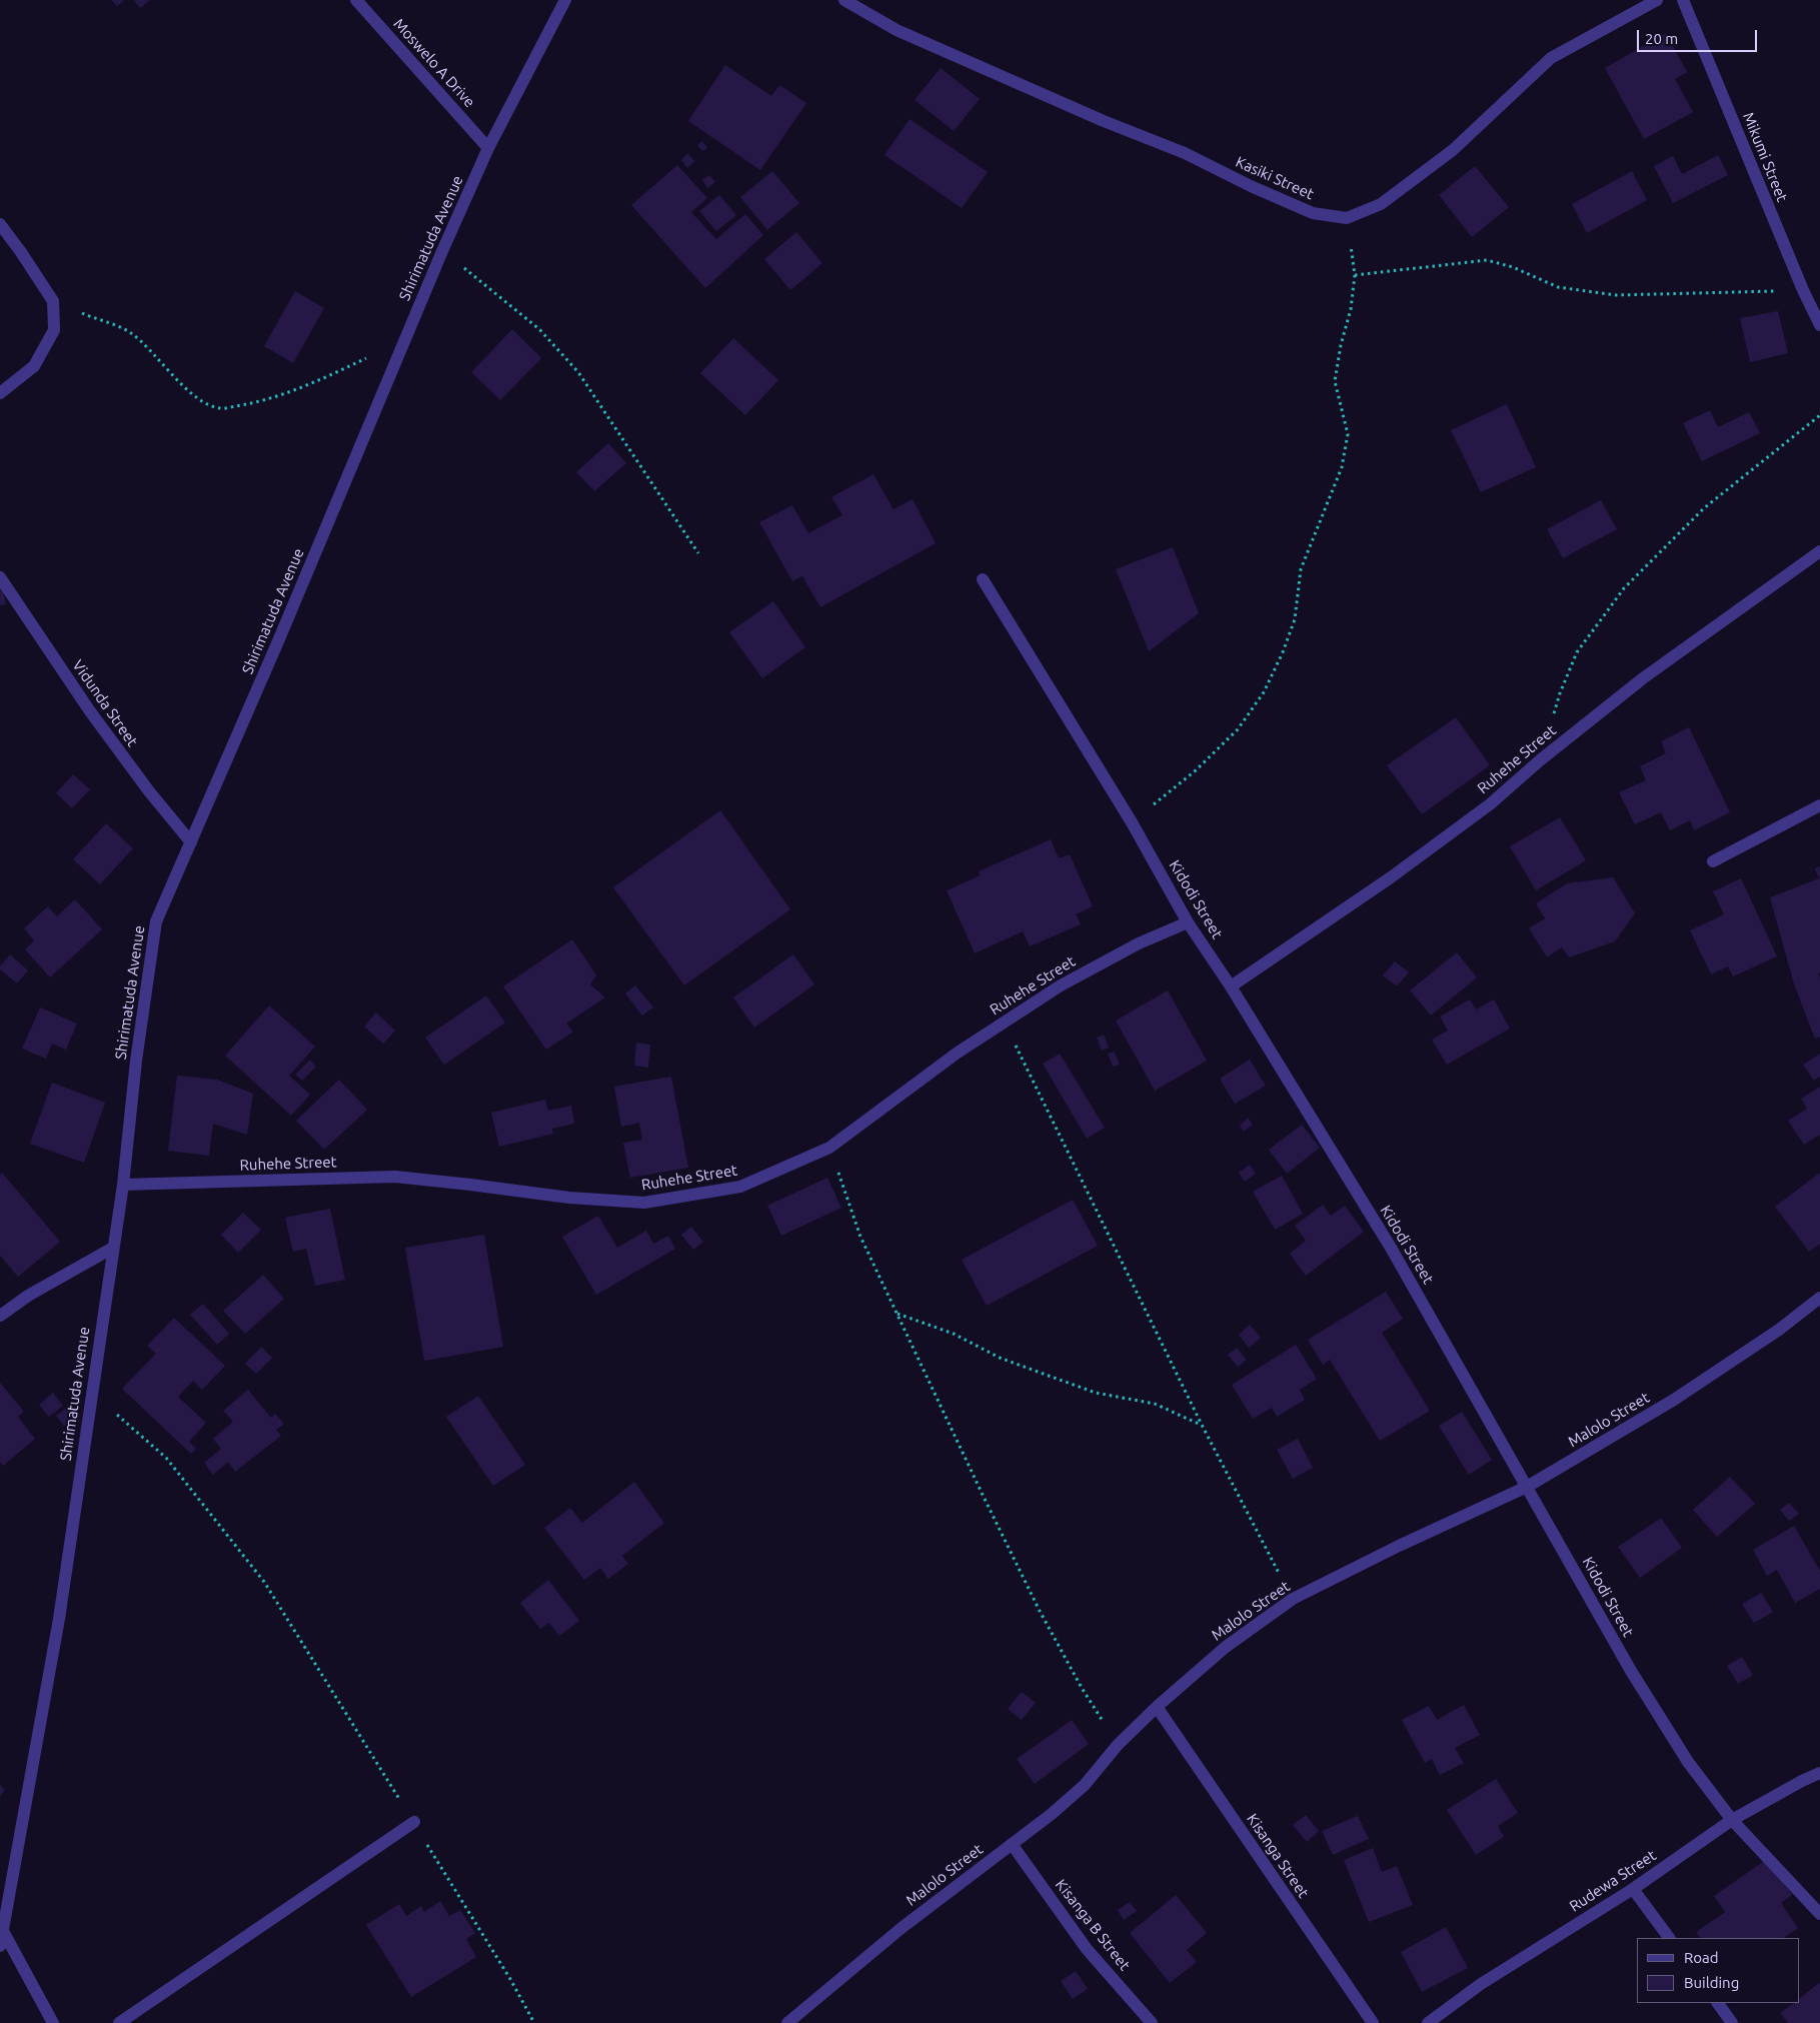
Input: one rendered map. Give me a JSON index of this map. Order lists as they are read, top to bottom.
{
  "streets": {
    "street": [
      "Moswelo A Drive",
      "Mikumi Street",
      "Kasiki Street",
      "Shirimatuda Avenue",
      "Vidunda Street",
      "Ruhehe Street",
      "Kidodi Street",
      "Malolo Street",
      "Kisanga Street",
      "Rudewa Street",
      "Kisanga B Street"
    ]
  },
  "crossings": [
    ["Moswelo A Drive", "Shirimatuda Avenue"],
    ["Shirimatuda Avenue", "Vidunda Street"],
    ["Shirimatuda Avenue", "Ruhehe Street"],
    ["Ruhehe Street", "Kidodi Street"],
    ["Kidodi Street", "Malolo Street"],
    ["Kidodi Street", "Rudewa Street"],
    ["Malolo Street", "Kisanga Street"],
    ["Malolo Street", "Kisanga B Street"]
  ],
  "legend": ["Road", "Building"],
  "scale_bar": "20 m"
}
